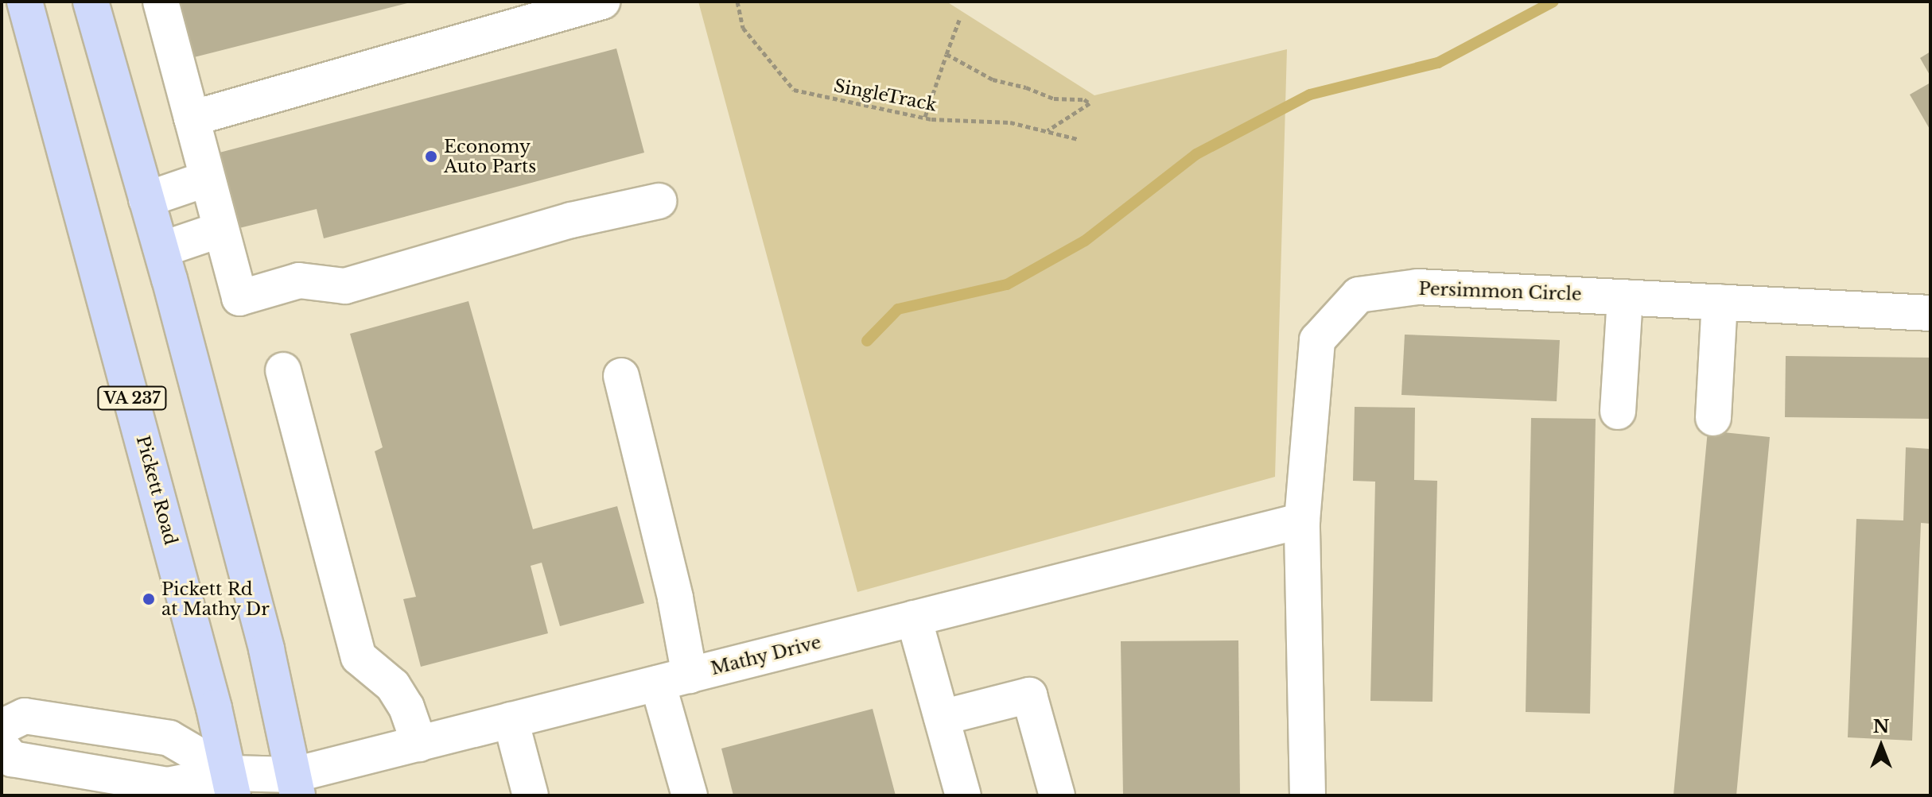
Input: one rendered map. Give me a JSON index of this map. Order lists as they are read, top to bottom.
{
  "streets": {
    "main road": ["VA 237", "Pickett Road"],
    "street": ["Persimmon Circle", "Mathy Drive"],
    "path": ["SingleTrack"]
  },
  "crossings": [
    ["Persimmon Circle", "Mathy Drive"],
    ["Pickett Road", "Mathy Drive"]
  ],
  "places": ["Economy Auto Parts", "Pickett Rd at Mathy Dr"],
  "north": "top"
}
